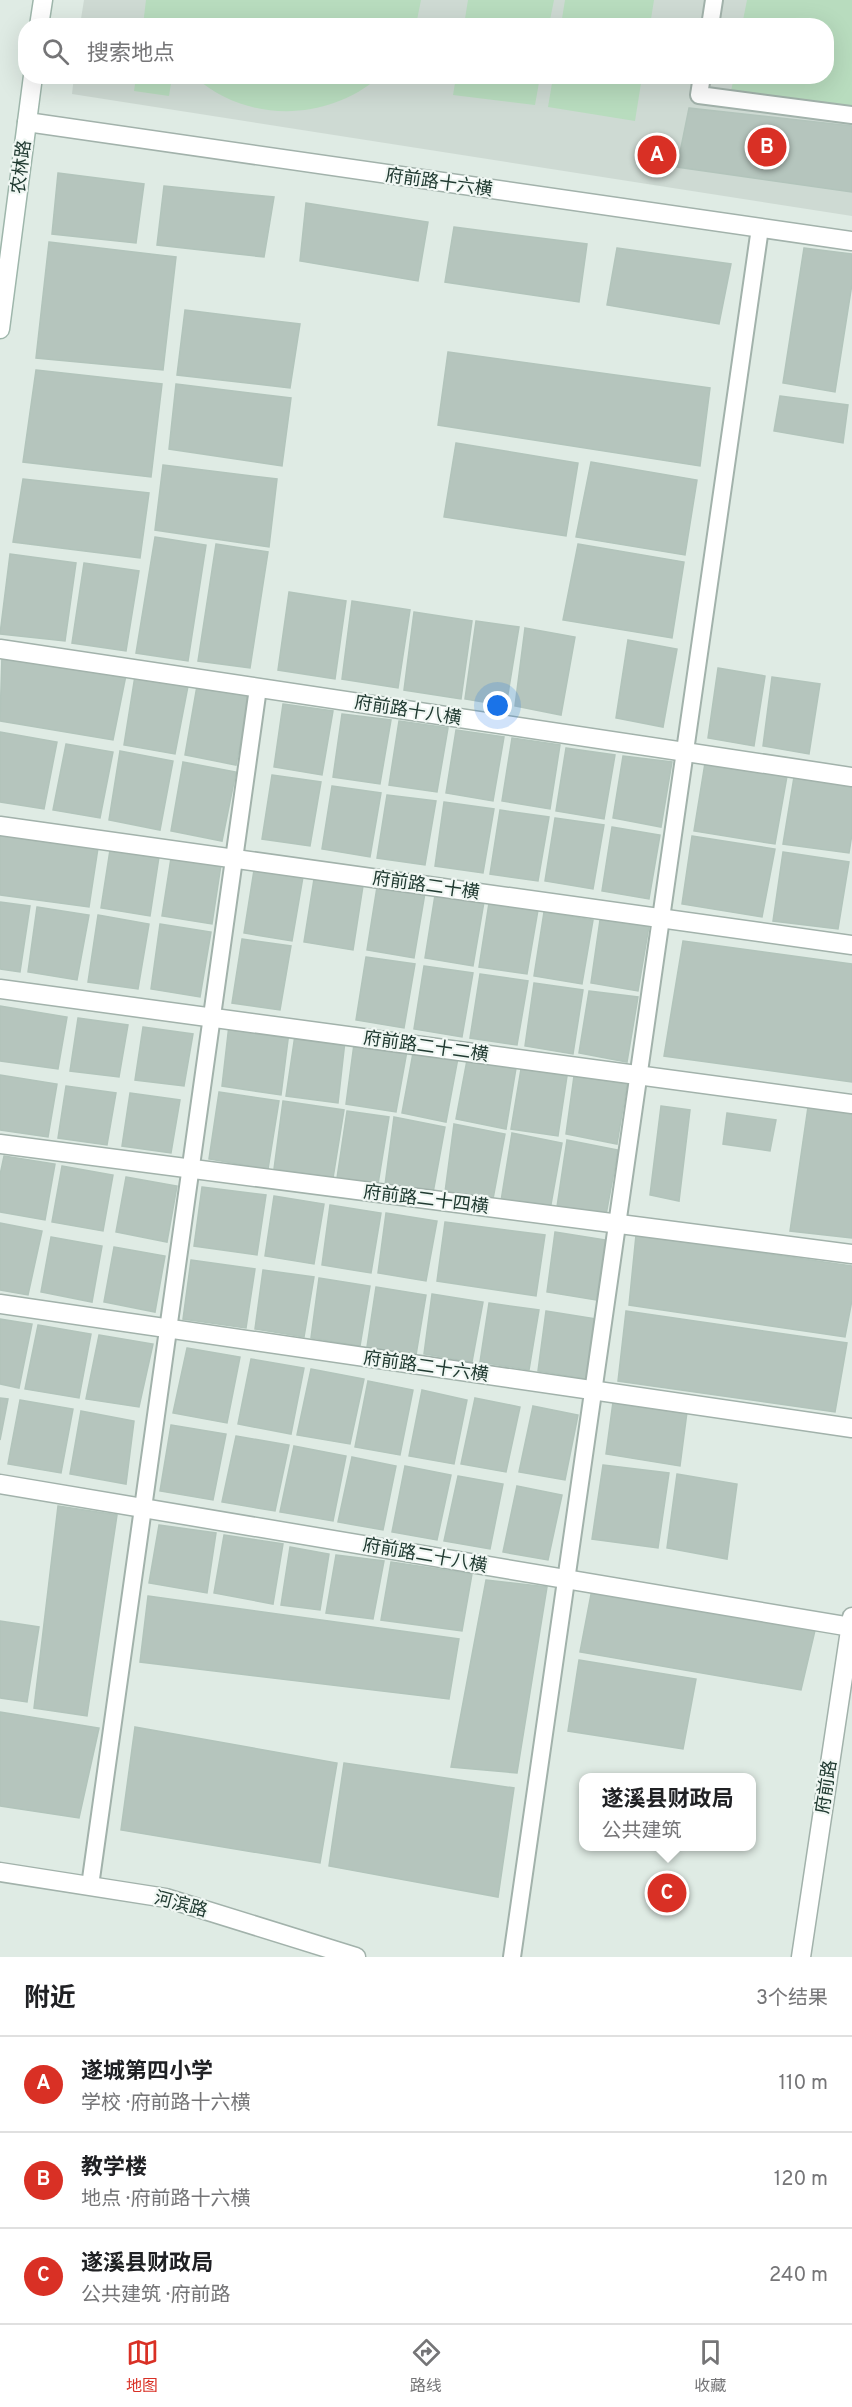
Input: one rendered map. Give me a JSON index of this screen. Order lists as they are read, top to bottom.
{
  "streets": {
    "street": [
      "农林路",
      "府前路十六横",
      "府前路十八横",
      "府前路二十横",
      "府前路二十二横",
      "府前路二十四横",
      "府前路二十六横",
      "府前路二十八横",
      "府前路",
      "河滨路"
    ]
  },
  "crossings": [
    ["农林路", "府前路十六横"],
    ["府前路二十八横", "府前路"]
  ],
  "page": {
    "search": "搜索地点",
    "pins": ["B", "A", "C"],
    "popup": ["遂溪县财政局", "公共建筑"],
    "heading": ["附近", "3个结果"],
    "list": [
      {
        "mark": "A",
        "name": "遂城第四小学",
        "note": "学校 · 府前路十六横",
        "value": "110 m"
      },
      {
        "mark": "B",
        "name": "教学楼",
        "note": "地点 · 府前路十六横",
        "value": "120 m"
      },
      {
        "mark": "C",
        "name": "遂溪县财政局",
        "note": "公共建筑 · 府前路",
        "value": "240 m"
      }
    ],
    "nav": ["地图", "路线", "收藏"]
  }
}
